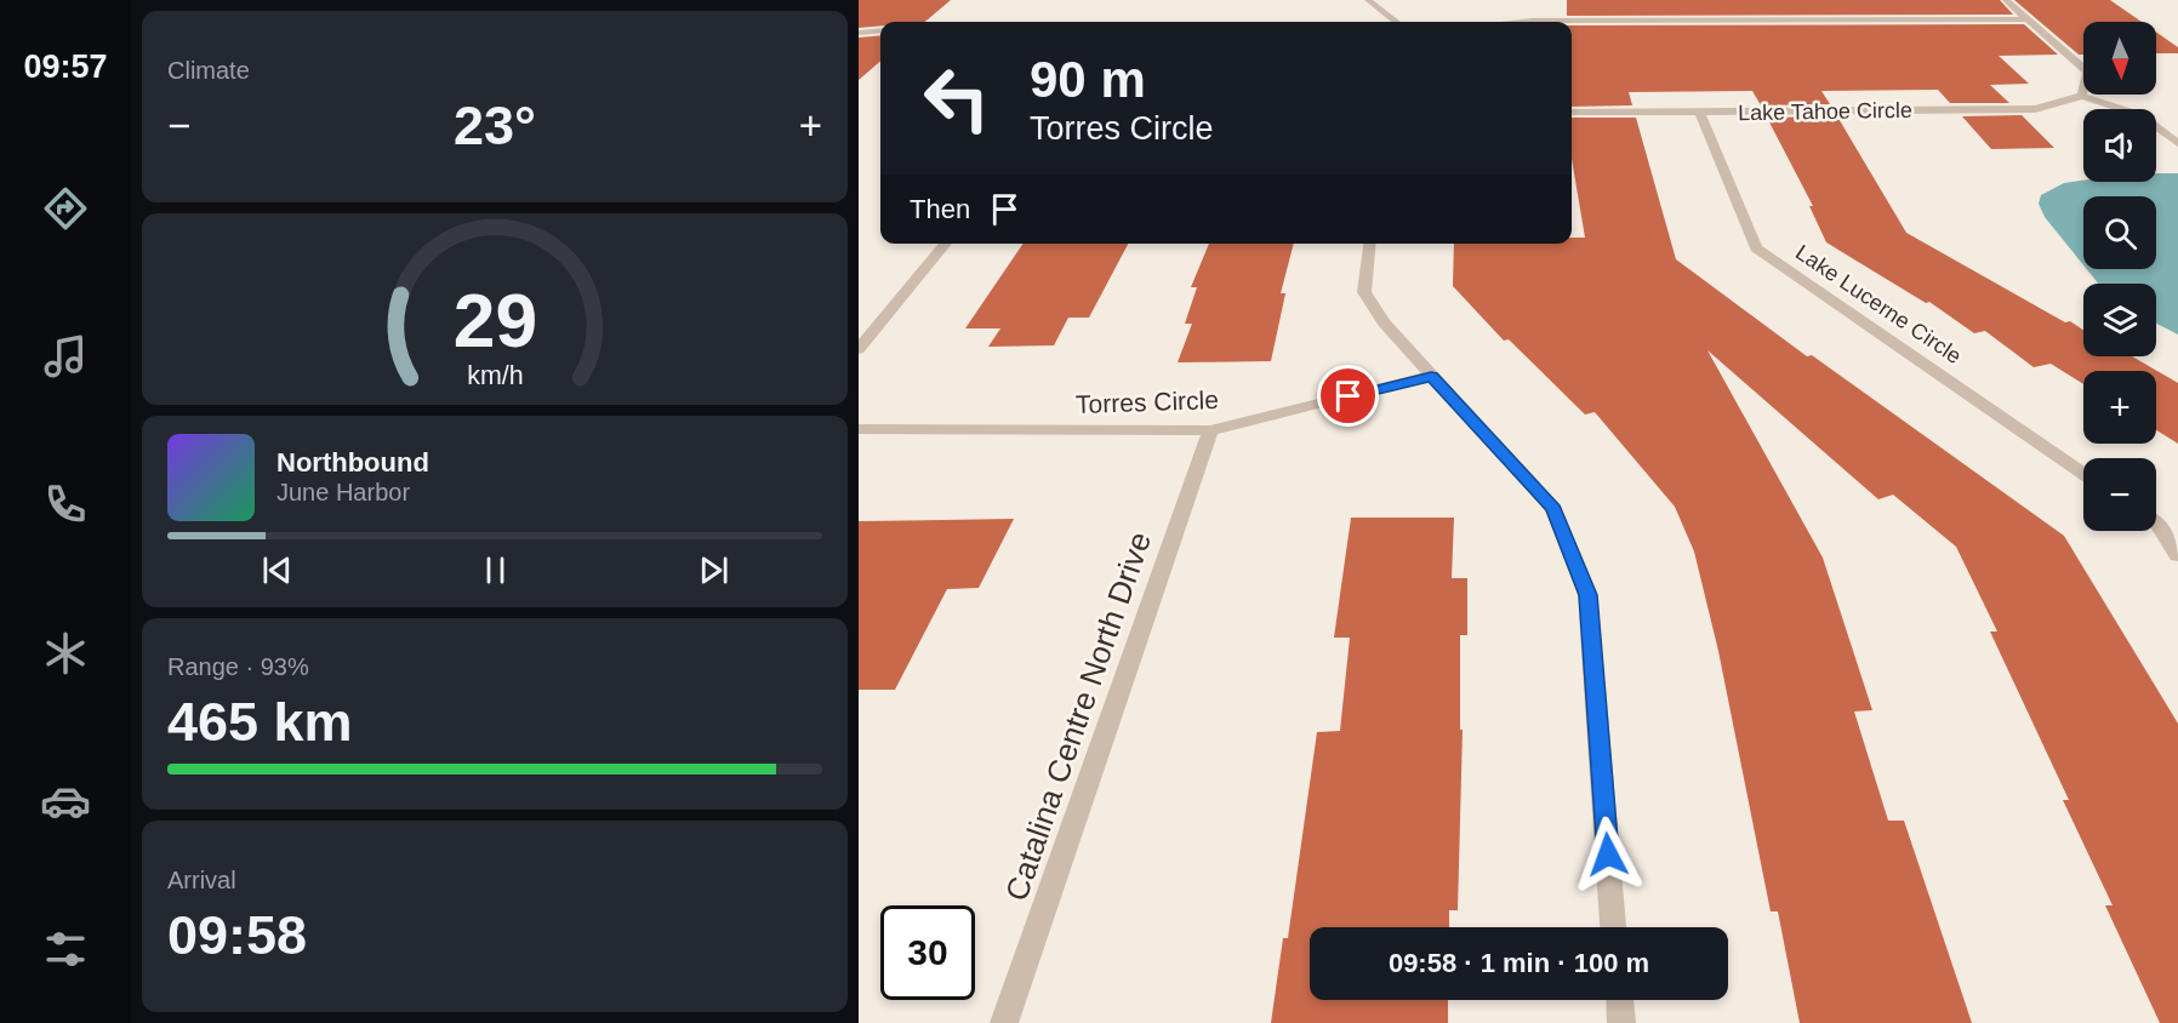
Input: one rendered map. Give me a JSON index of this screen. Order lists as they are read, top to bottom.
{
  "streets": {
    "street": [
      "Lake Tahoe Circle",
      "Lake Lucerne Circle",
      "Torres Circle",
      "Catalina Centre North Drive"
    ]
  },
  "crossings": [
    ["Lake Tahoe Circle", "Lake Lucerne Circle"],
    ["Torres Circle", "Catalina Centre North Drive"]
  ],
  "north": "bottom",
  "page": {
    "tabs": "09:57",
    "tile": [
      "Climate",
      ["Range · 93%", "465 km"],
      ["Arrival", "09:58"]
    ],
    "map_buttons": ["+", "−"],
    "turn": ["90 m", "Torres Circle"],
    "heat": ["−", "23°", "+"],
    "then": "Then",
    "song": ["Northbound", "June Harbor"],
    "limit": "30",
    "trip": "09:58 · 1 min · 100 m",
    "gauge": ["29", "km/h"]
  }
}
